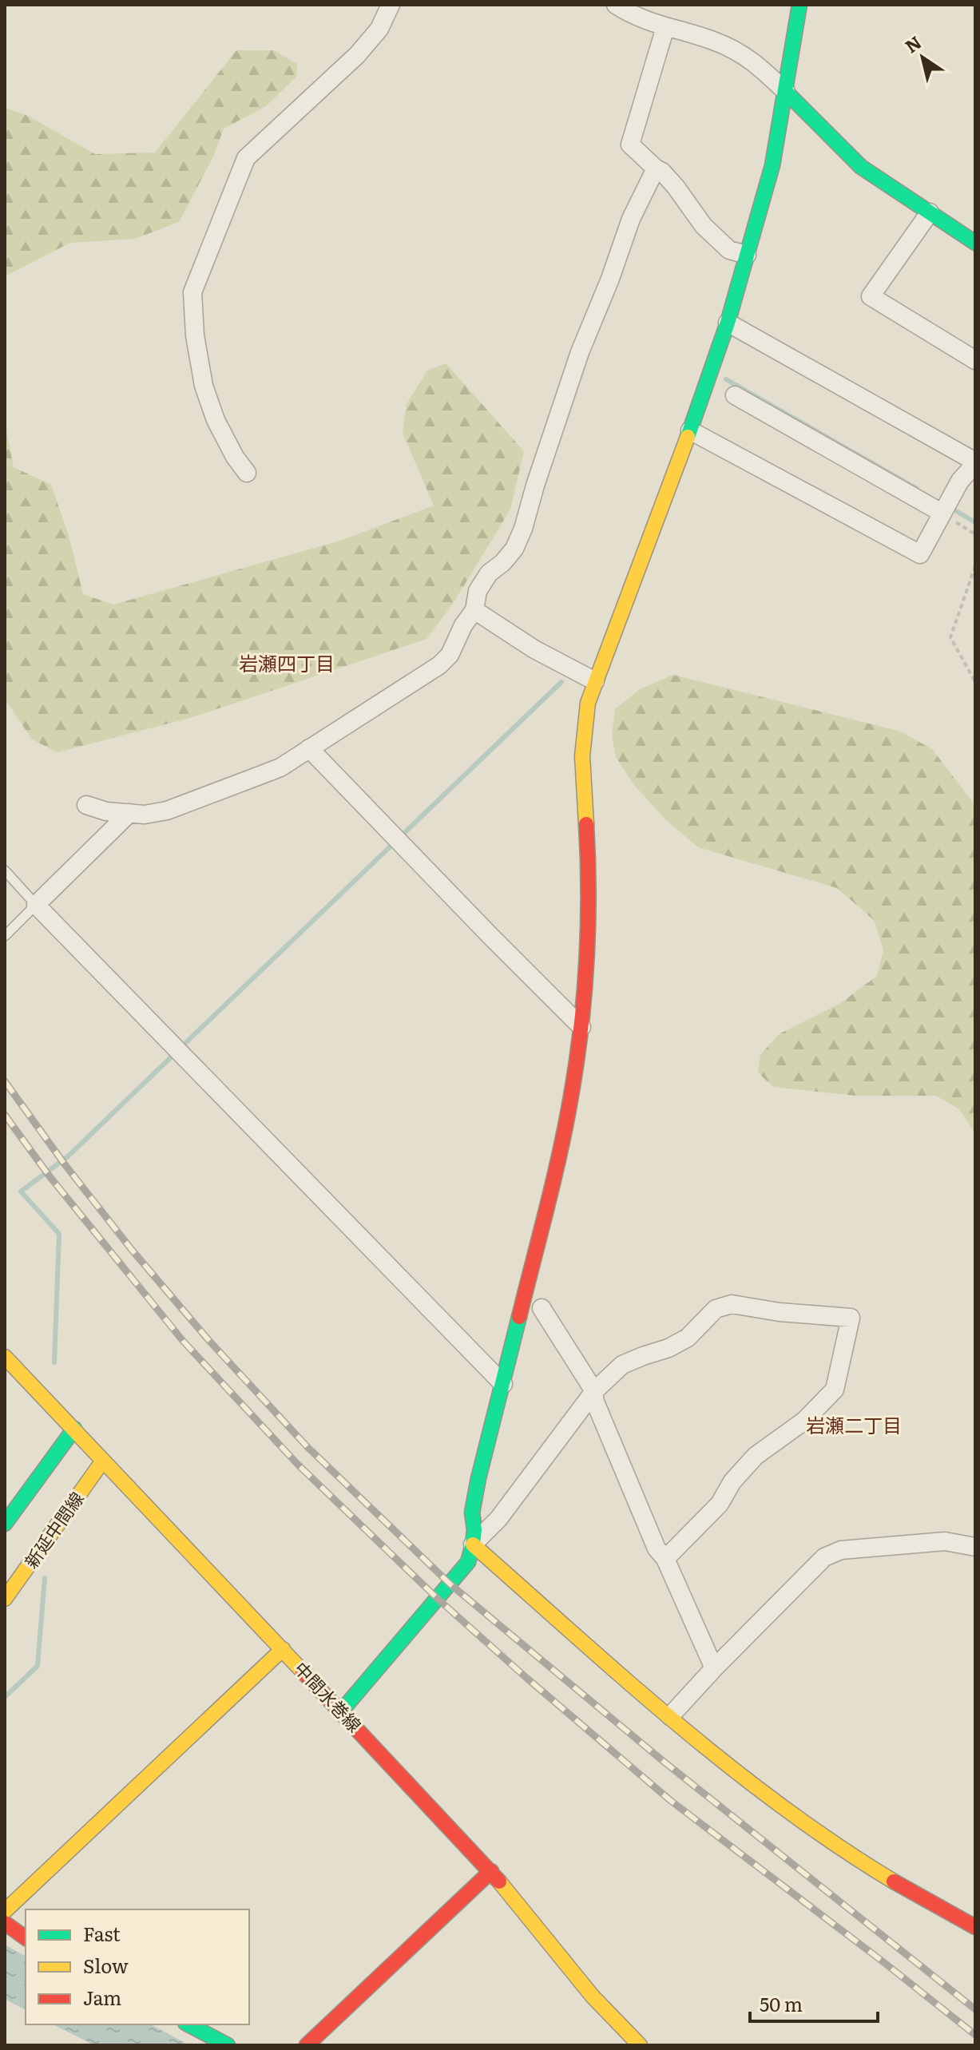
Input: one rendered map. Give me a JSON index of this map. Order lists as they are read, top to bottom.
{
  "streets": {
    "street": ["新延中間線", "中間水巻線"]
  },
  "crossings": [
    ["新延中間線", "中間水巻線"]
  ],
  "districts": ["岩瀬四丁目", "岩瀬二丁目"],
  "legend": ["Fast", "Slow", "Jam"],
  "scale_bar": "50 m",
  "north": "top left"
}
